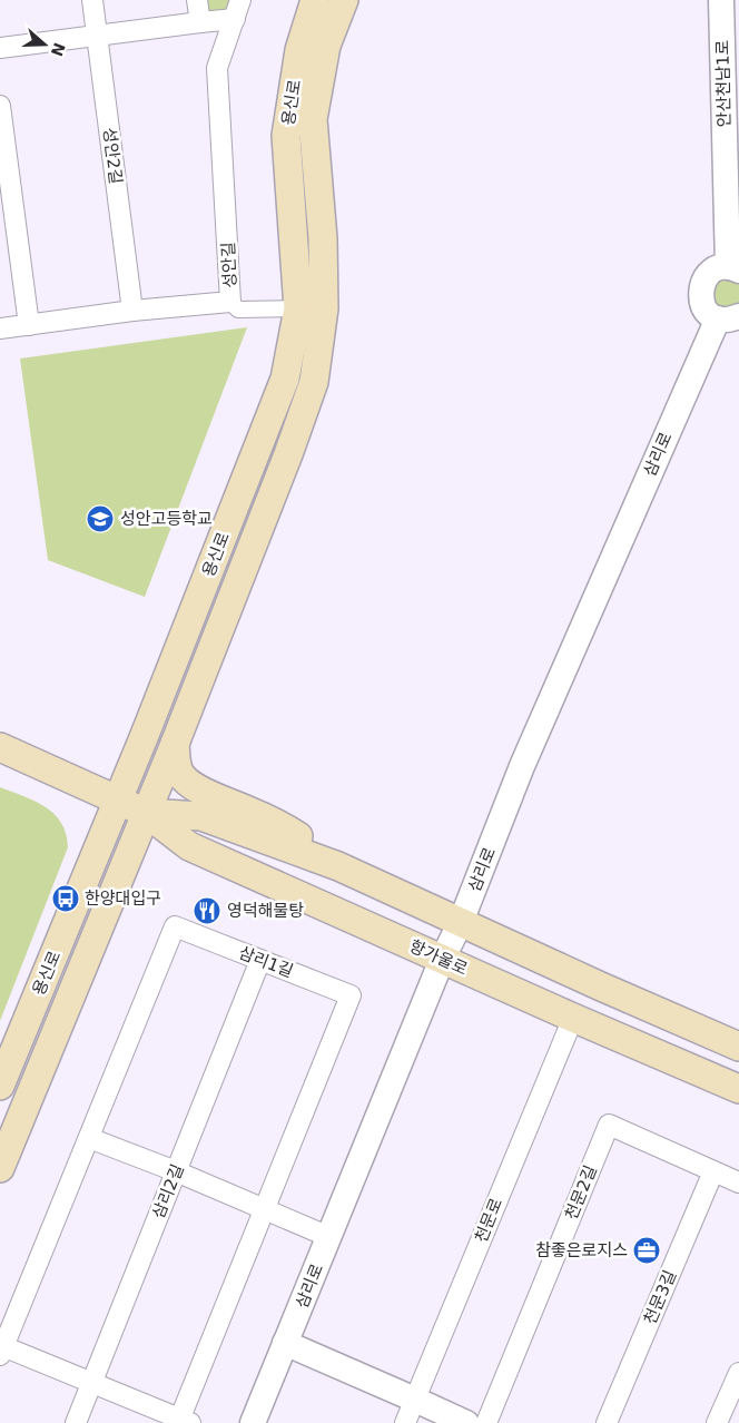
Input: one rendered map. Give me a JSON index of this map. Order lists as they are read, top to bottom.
{
  "streets": {
    "main road": ["용신로", "항가울로"],
    "street": [
      "안산천남1로",
      "성안2길",
      "성안길",
      "삼리로",
      "삼리1길",
      "삼리2길",
      "천문2길",
      "천문로",
      "천문3길"
    ]
  },
  "crossings": [
    ["용신로", "항가울로"],
    ["성안2길", "성안길"],
    ["삼리로", "항가울로"],
    ["항가울로", "천문로"],
    ["삼리1길", "삼리2길"],
    ["천문2길", "천문3길"]
  ],
  "places": {
    "school or university": ["성안고등학교"],
    "bus stop": ["한양대입구"],
    "restaurant": ["영덕해물탕"],
    "office": ["참좋은로지스"]
  },
  "north": "right"
}
